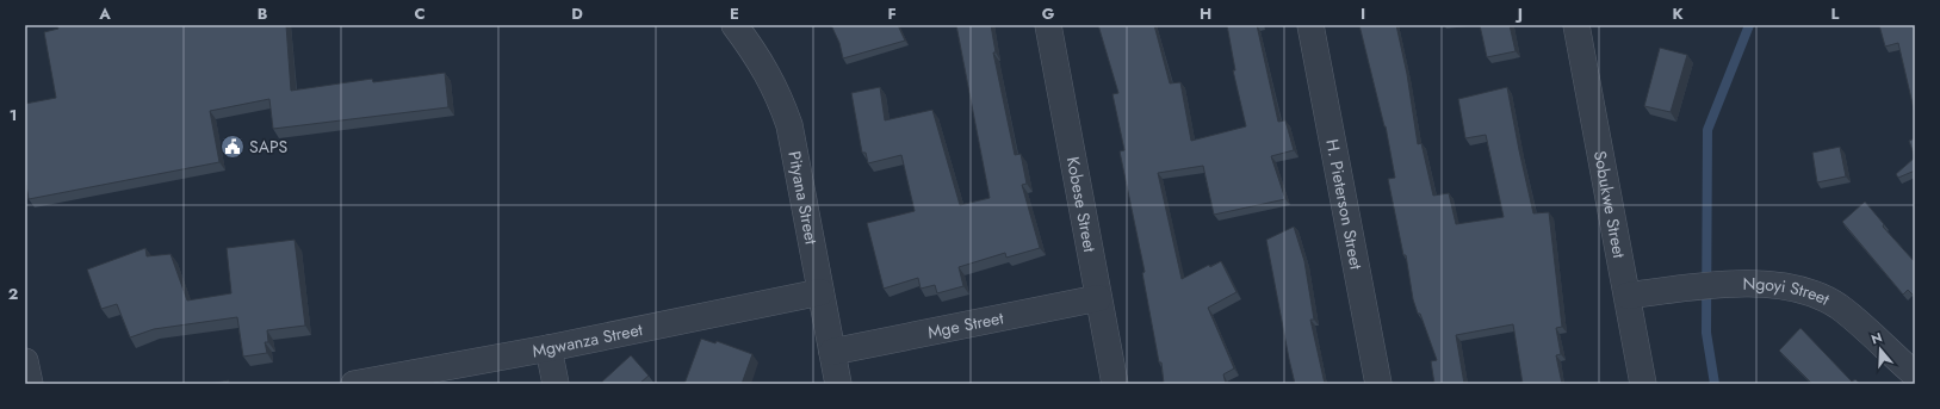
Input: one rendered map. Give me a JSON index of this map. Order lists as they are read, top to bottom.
{
  "streets": {
    "street": [
      "Pityana Street",
      "Sobukwe Street",
      "Kobese Street",
      "H. Pieterson Street",
      "Ngoyi Street",
      "Mge Street",
      "Mgwanza Street"
    ]
  },
  "crossings": [
    ["Pityana Street", "Mge Street"],
    ["Pityana Street", "Mgwanza Street"],
    ["Sobukwe Street", "Ngoyi Street"],
    ["Kobese Street", "Mge Street"]
  ],
  "places": {
    "public building": ["SAPS"]
  },
  "north": "top",
  "grid": {
    "columns": [
      "A",
      "B",
      "C",
      "D",
      "E",
      "F",
      "G",
      "H",
      "I",
      "J",
      "K",
      "L"
    ],
    "rows": ["1", "2"]
  }
}
